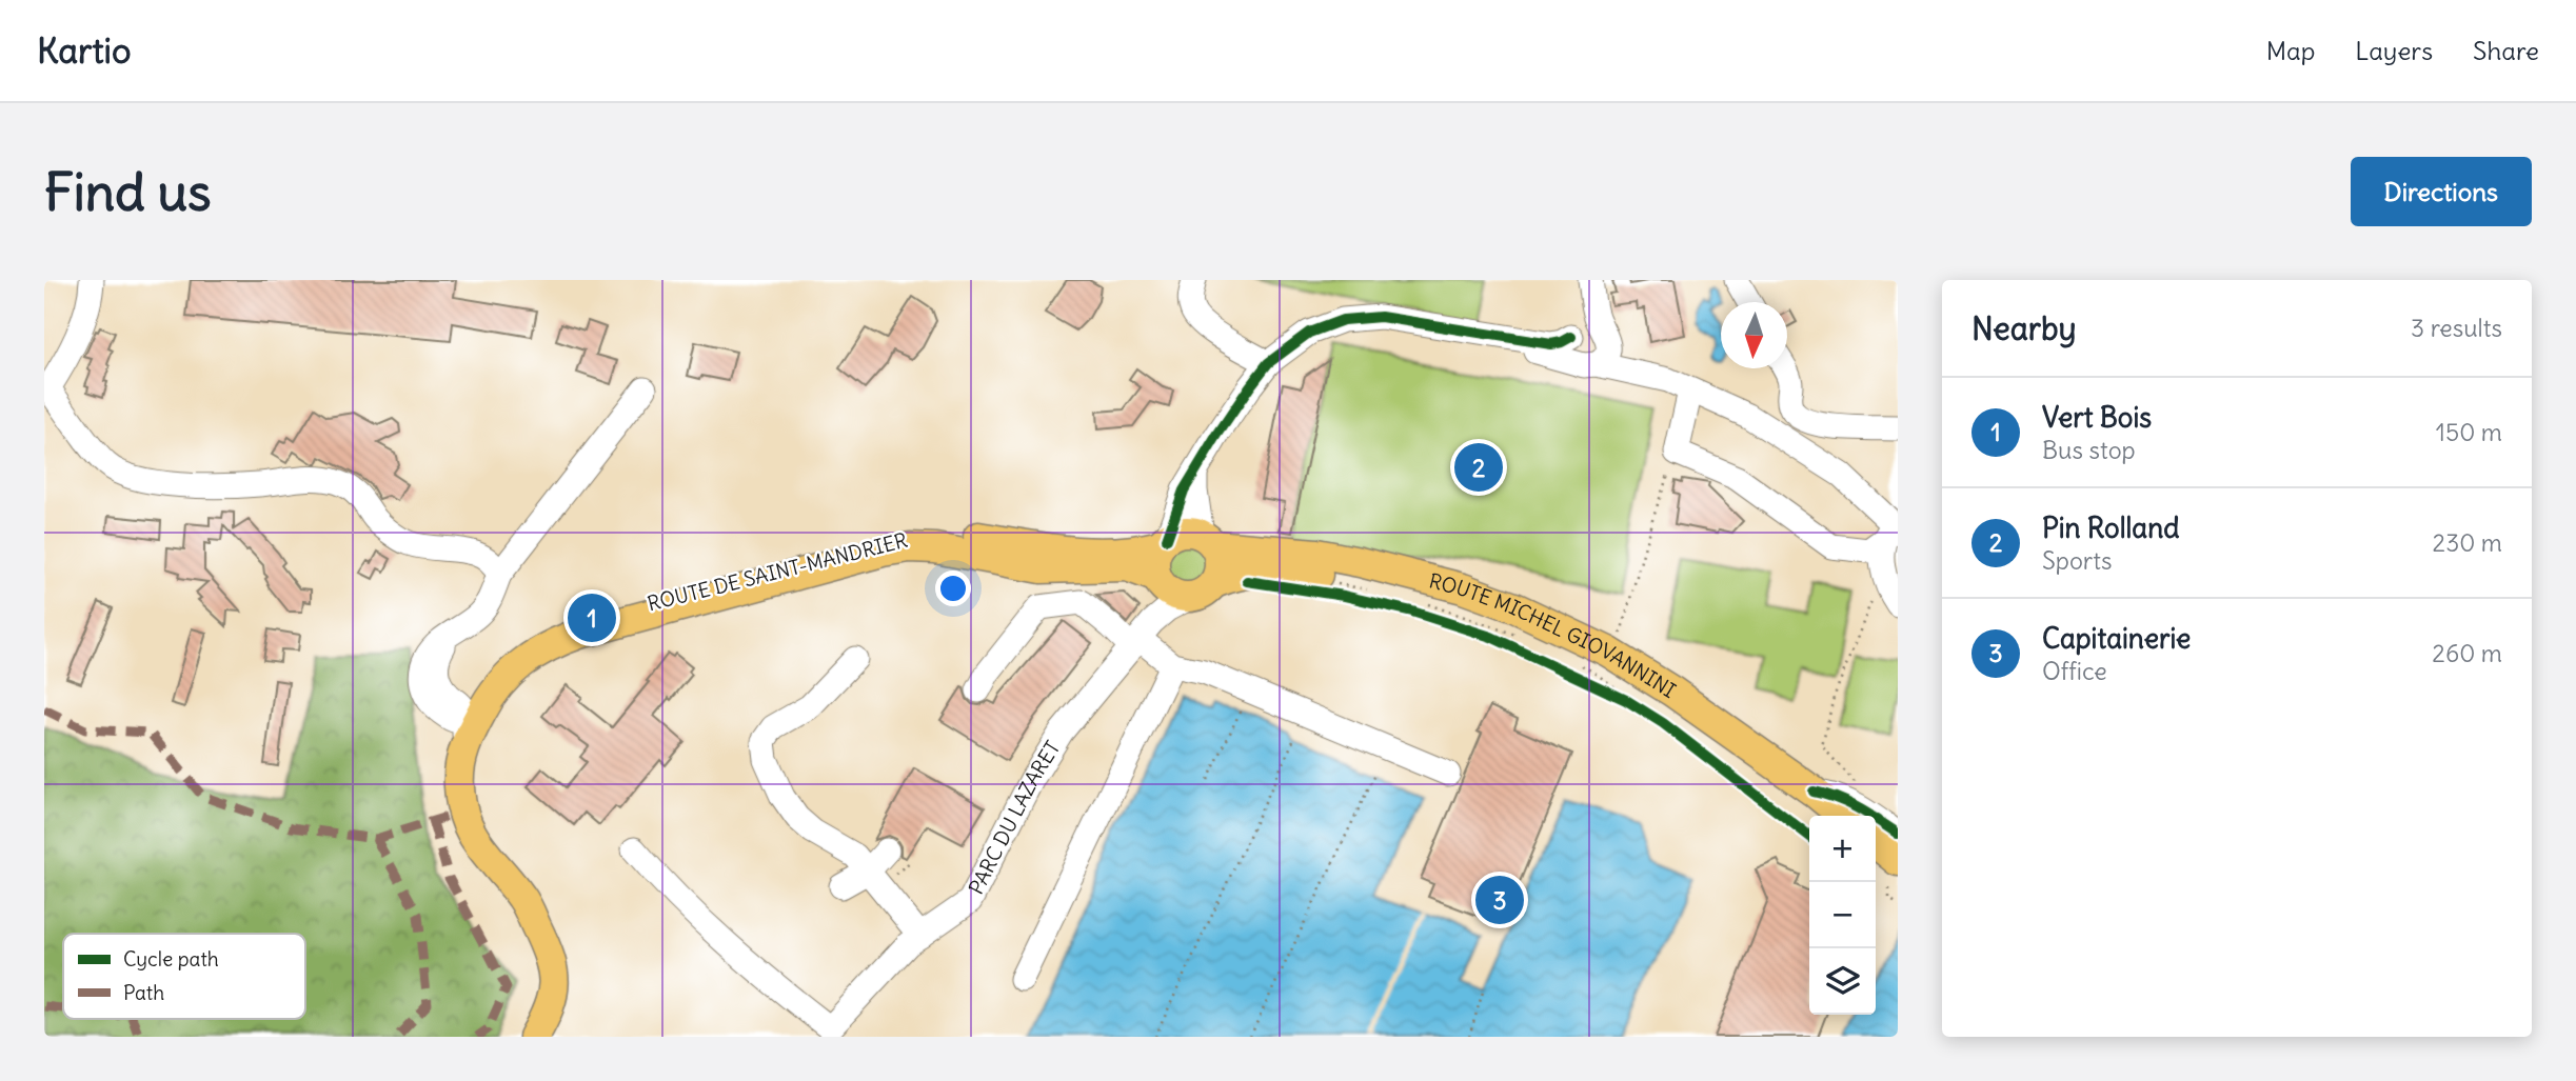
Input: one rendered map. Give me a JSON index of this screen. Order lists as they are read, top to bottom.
{
  "streets": {
    "main road": ["ROUTE DE SAINT-MANDRIER", "ROUTE MICHEL GIOVANNINI"],
    "street": ["PARC DU LAZARET"]
  },
  "crossings": [
    ["ROUTE DE SAINT-MANDRIER", "ROUTE MICHEL GIOVANNINI"],
    ["ROUTE DE SAINT-MANDRIER", "PARC DU LAZARET"],
    ["ROUTE MICHEL GIOVANNINI", "PARC DU LAZARET"]
  ],
  "legend": ["Cycle path", "Path"],
  "north": "bottom",
  "page": {
    "header": "Kartio",
    "nav": ["Map", "Layers", "Share"],
    "buttons": "Directions",
    "title": "Find us",
    "heading": ["Nearby", "3 results"],
    "list": [
      {
        "mark": "1",
        "name": "Vert Bois",
        "note": "Bus stop",
        "value": "150 m"
      },
      {
        "mark": "2",
        "name": "Pin Rolland",
        "note": "Sports",
        "value": "230 m"
      },
      {
        "mark": "3",
        "name": "Capitainerie",
        "note": "Office",
        "value": "260 m"
      }
    ],
    "pins": ["2", "1", "3"],
    "map_buttons": ["+", "−"]
  }
}
